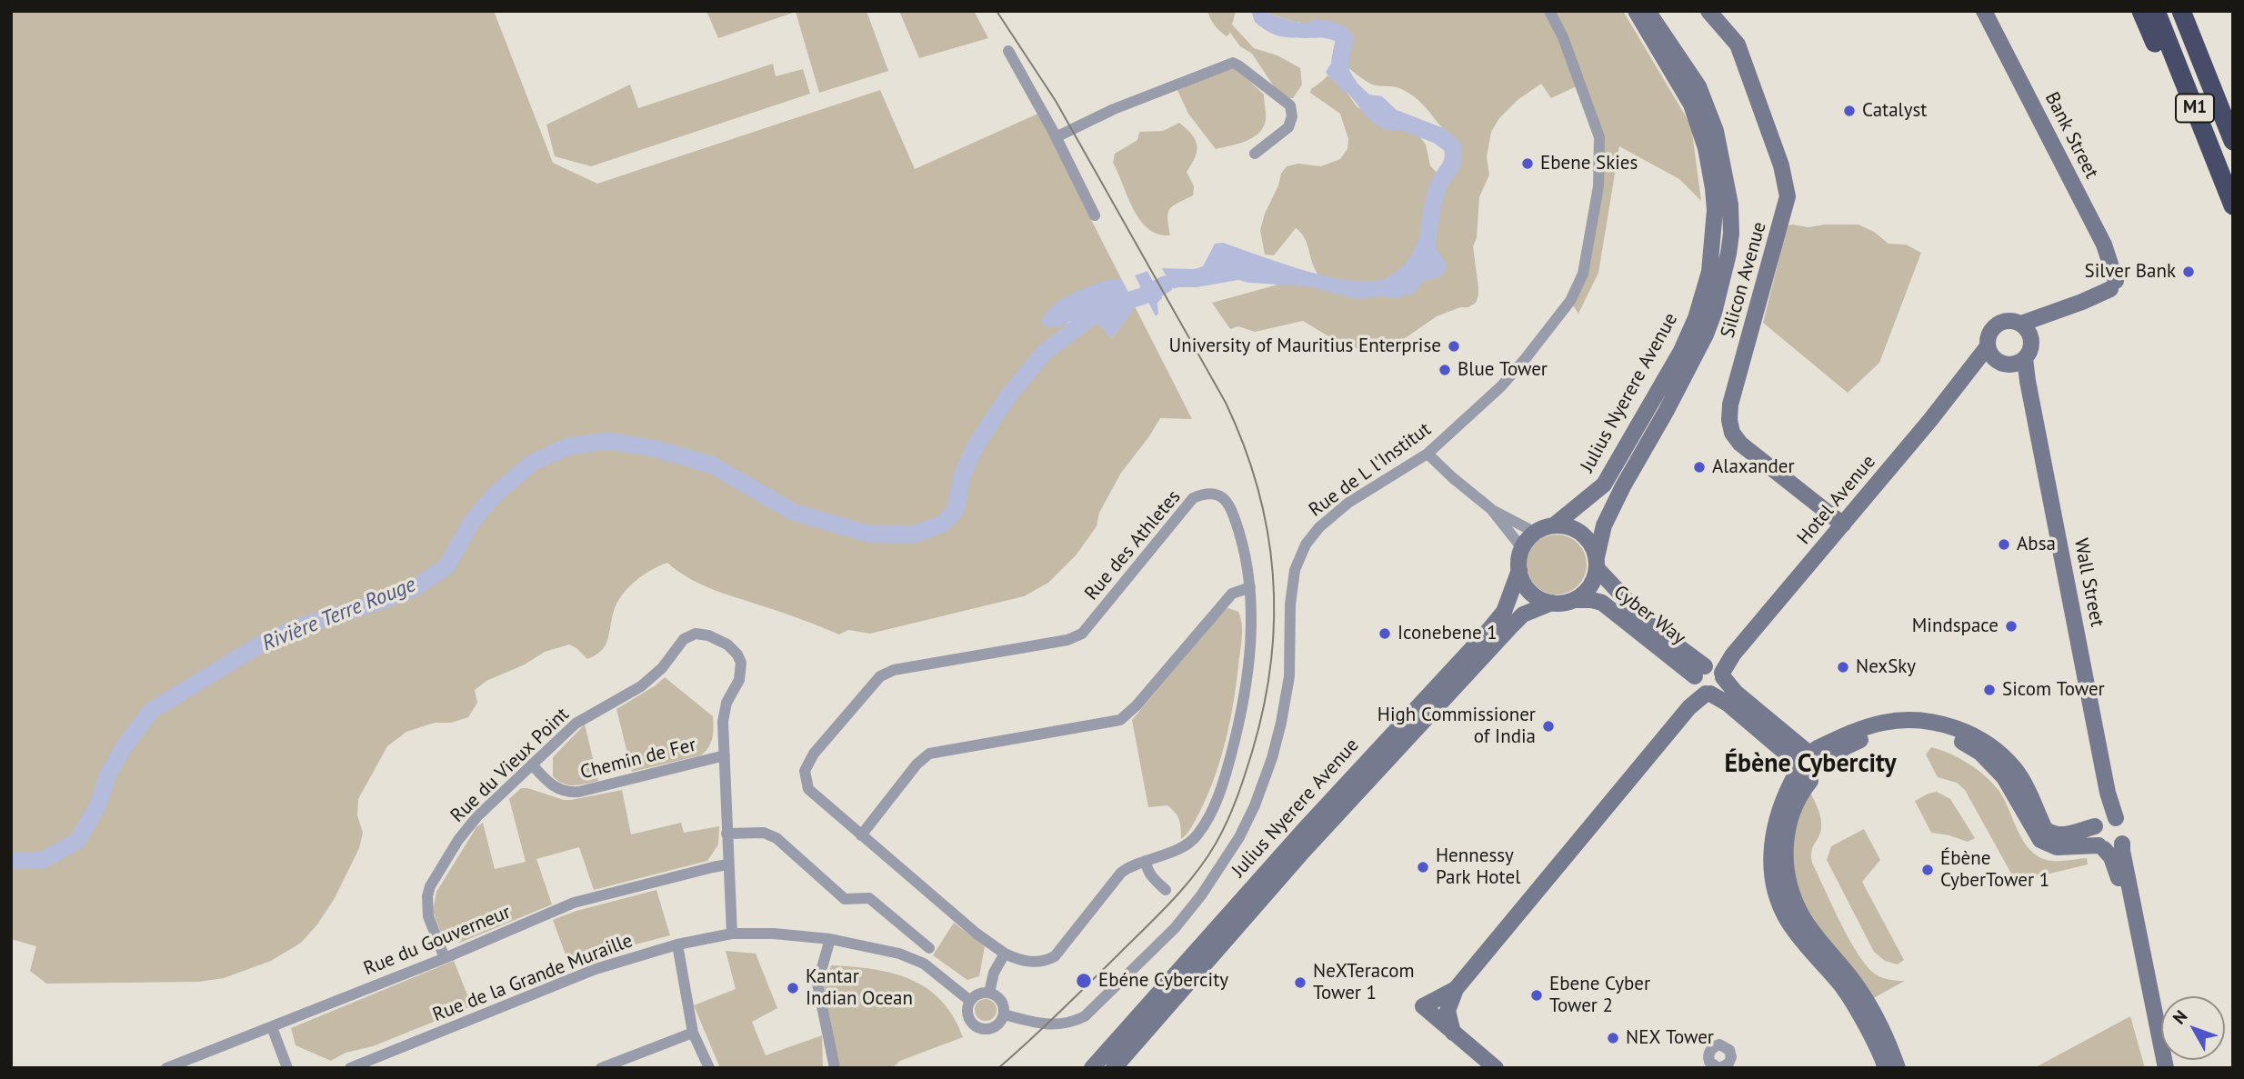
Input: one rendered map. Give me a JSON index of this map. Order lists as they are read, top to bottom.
{
  "streets": {
    "highway": ["M1"],
    "street": [
      "Bank Street",
      "Silicon Avenue",
      "Julius Nyerere Avenue",
      "Rue de L l'Institut",
      "Hotel Avenue",
      "Rue des Athletes",
      "Wall Street",
      "Cyber Way",
      "Chemin de Fer",
      "Rue du Vieux Point",
      "Rue du Gouverneur",
      "Rue de la Grande Muraille"
    ]
  },
  "crossings": [
    ["Silicon Avenue", "Hotel Avenue"],
    ["Julius Nyerere Avenue", "Cyber Way"],
    ["Rue de L l'Institut", "Rue de la Grande Muraille"],
    ["Hotel Avenue", "Wall Street"],
    ["Hotel Avenue", "Cyber Way"],
    ["Chemin de Fer", "Rue du Vieux Point"],
    ["Rue du Vieux Point", "Rue du Gouverneur"],
    ["Rue du Vieux Point", "Rue de la Grande Muraille"]
  ],
  "districts": ["Ébène Cybercity"],
  "water": ["Rivière Terre Rouge"],
  "places": [
    "Catalyst",
    "Ebene Skies",
    "Silver Bank",
    "University of Mauritius Enterprise",
    "Blue Tower",
    "Alaxander",
    "Absa",
    "Mindspace",
    "Iconebene 1",
    "NexSky",
    "Sicom Tower",
    "High Commissioner of India",
    "Hennessy Park Hotel",
    "Ébène CyberTower 1",
    "Ebéne Cybercity",
    "NeXTeracom Tower 1",
    "Kantar Indian Ocean",
    "Ebene Cyber Tower 2",
    "NEX Tower"
  ],
  "north": "top left"
}
